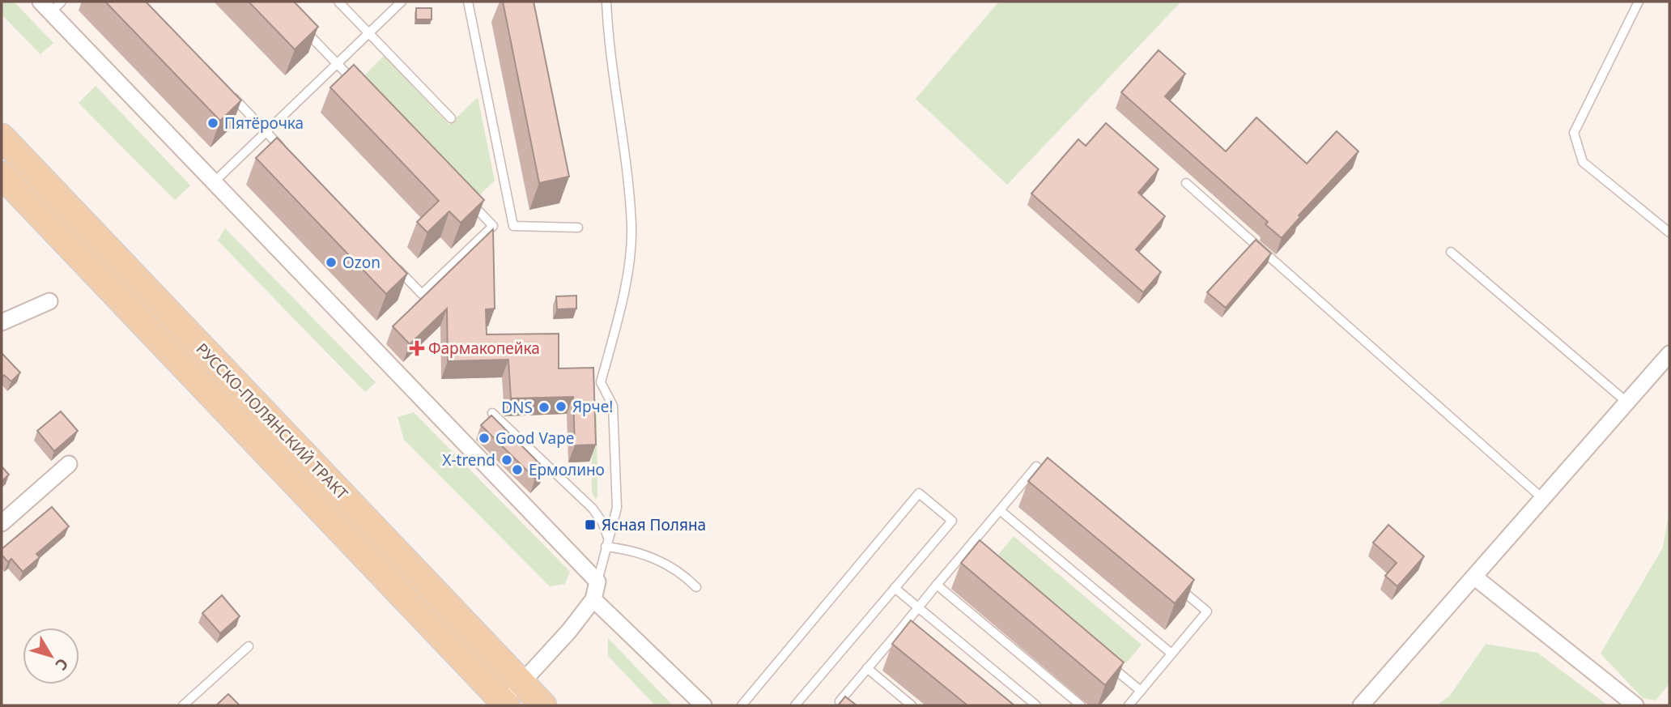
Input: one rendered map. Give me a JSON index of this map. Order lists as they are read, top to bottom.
{
  "streets": {
    "main road": ["РУССКО-ПОЛЯНСКИЙ ТРАКТ"]
  },
  "places": {
    "other": [
      "Пятёрочка",
      "Ozon",
      "Ярче!",
      "DNS",
      "Good Vape",
      "X-trend",
      "Ермолино"
    ],
    "health": ["Фармакопейка"],
    "transit": ["Ясная Поляна"]
  },
  "north": "bottom right"
}
